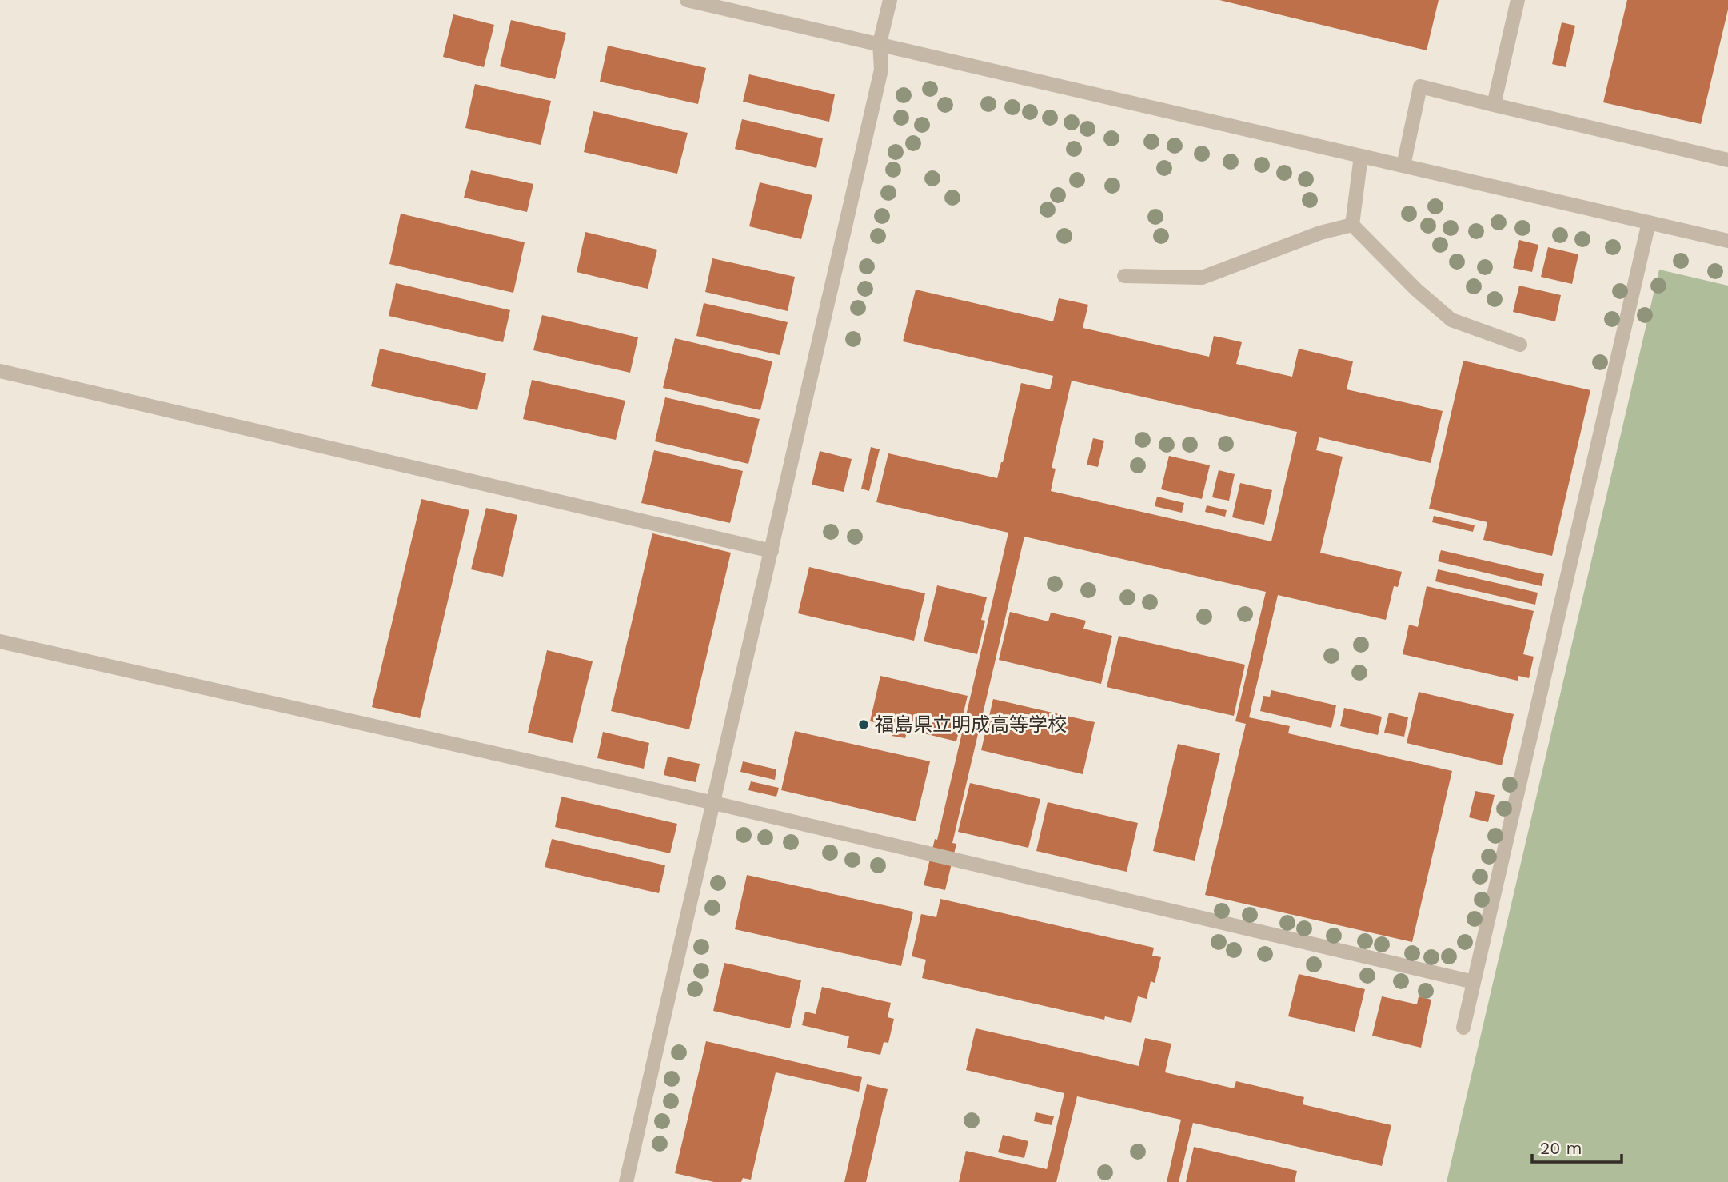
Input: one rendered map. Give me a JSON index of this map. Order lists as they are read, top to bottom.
{
  "places": ["福島県立明成高等学校"],
  "scale_bar": "20 m"
}
